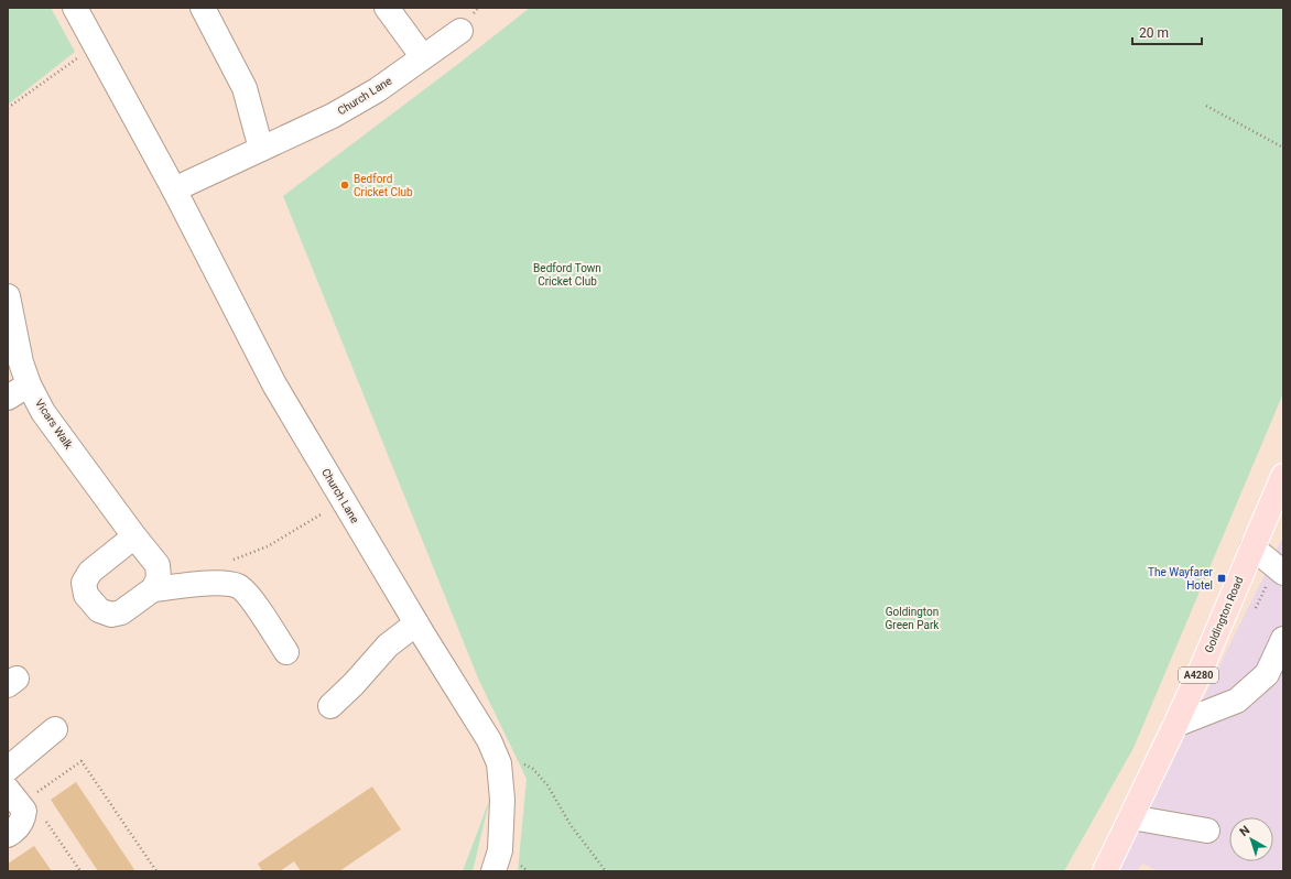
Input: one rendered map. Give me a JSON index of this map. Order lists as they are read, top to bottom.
{
  "streets": {
    "main road": ["Goldington Road", "A4280"],
    "street": ["Church Lane", "Vicars Walk"]
  },
  "parks": ["Bedford Town Cricket Club", "Goldington Green Park"],
  "places": {
    "other": ["Bedford Cricket Club"],
    "transit": ["The Wayfarer Hotel"]
  },
  "scale_bar": "20 m",
  "north": "top left"
}
